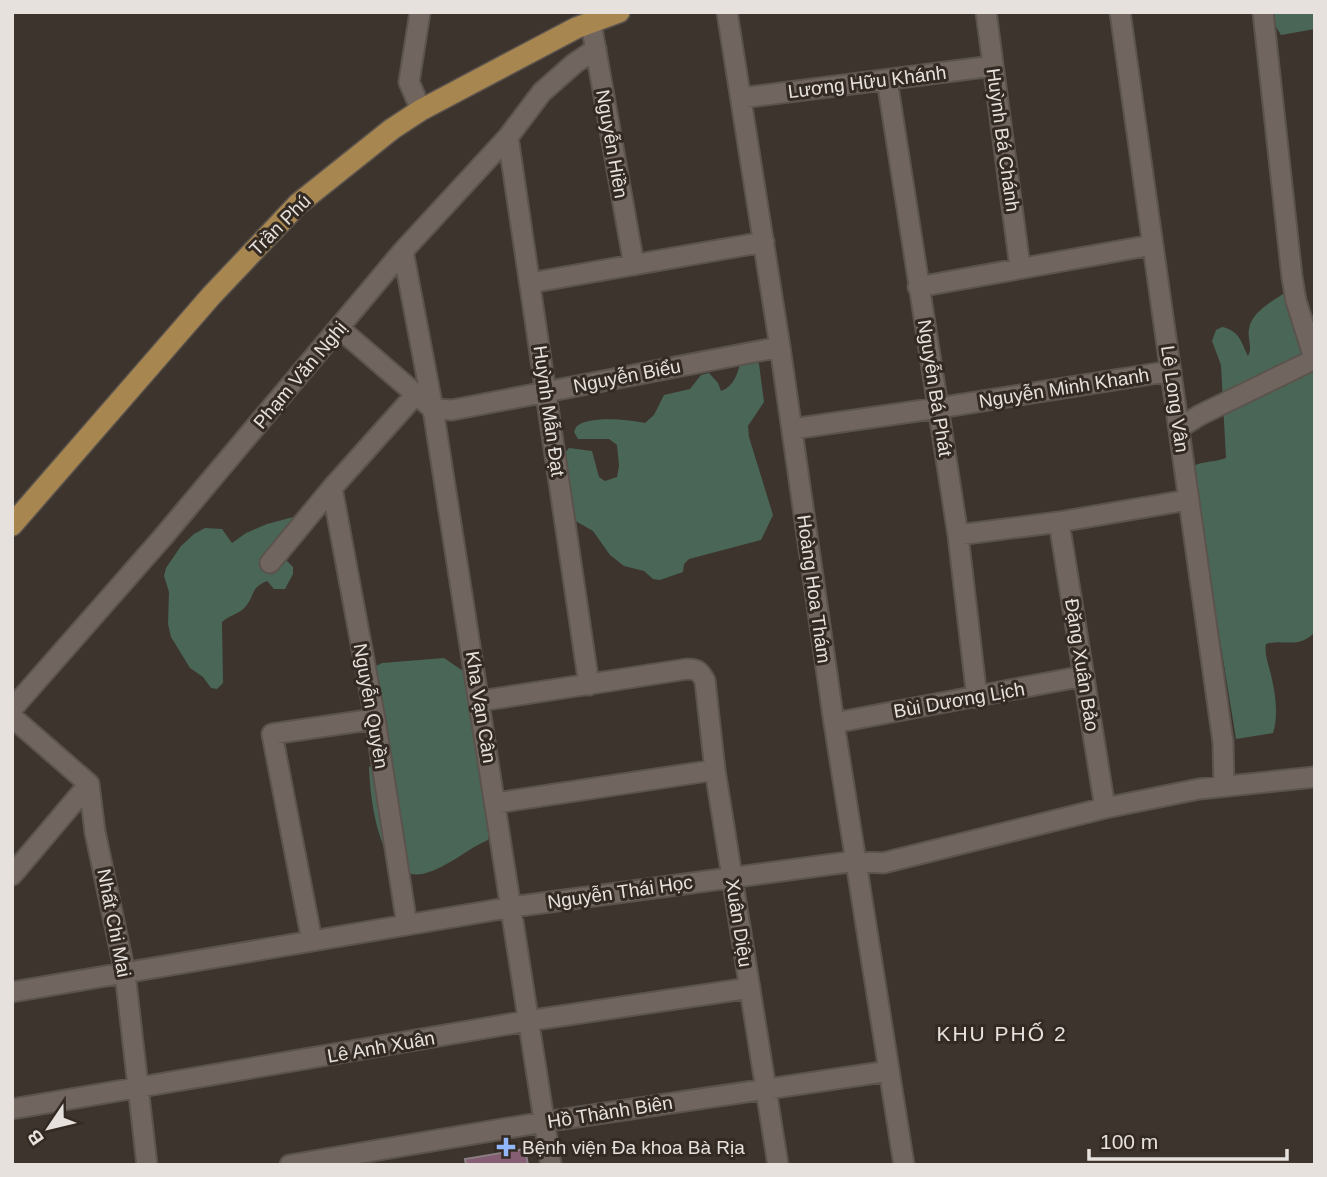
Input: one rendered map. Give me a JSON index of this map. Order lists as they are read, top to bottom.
{
  "streets": {
    "main road": ["Trần Phú"],
    "street": [
      "Lương Hữu Khánh",
      "Huỳnh Bá Chánh",
      "Nguyễn Hiền",
      "Phạm Văn Nghị",
      "Nguyễn Biểu",
      "Nguyễn Bá Phát",
      "Nguyễn Minh Khanh",
      "Lê Long Vân",
      "Huỳnh Mẫn Đạt",
      "Hoàng Hoa Thám",
      "Đặng Xuân Bảo",
      "Bùi Dương Lịch",
      "Nguyễn Quyền",
      "Kha Vạn Cân",
      "Nguyễn Thái Học",
      "Nhất Chi Mai",
      "Xuân Diệu",
      "Lê Anh Xuân",
      "Hồ Thành Biên"
    ]
  },
  "crossings": [
    ["Lương Hữu Khánh", "Huỳnh Bá Chánh"],
    ["Lương Hữu Khánh", "Nguyễn Bá Phát"],
    ["Lương Hữu Khánh", "Hoàng Hoa Thám"],
    ["Nguyễn Hiền", "Trần Phú"],
    ["Nguyễn Hiền", "Phạm Văn Nghị"],
    ["Phạm Văn Nghị", "Huỳnh Mẫn Đạt"],
    ["Phạm Văn Nghị", "Kha Vạn Cân"],
    ["Nguyễn Biểu", "Huỳnh Mẫn Đạt"],
    ["Nguyễn Biểu", "Hoàng Hoa Thám"],
    ["Nguyễn Biểu", "Kha Vạn Cân"],
    ["Nguyễn Bá Phát", "Nguyễn Minh Khanh"],
    ["Nguyễn Bá Phát", "Bùi Dương Lịch"],
    ["Nguyễn Minh Khanh", "Lê Long Vân"],
    ["Nguyễn Minh Khanh", "Hoàng Hoa Thám"],
    ["Lê Long Vân", "Nguyễn Thái Học"],
    ["Huỳnh Mẫn Đạt", "Xuân Diệu"],
    ["Hoàng Hoa Thám", "Bùi Dương Lịch"],
    ["Hoàng Hoa Thám", "Nguyễn Thái Học"],
    ["Hoàng Hoa Thám", "Hồ Thành Biên"],
    ["Đặng Xuân Bảo", "Bùi Dương Lịch"],
    ["Đặng Xuân Bảo", "Nguyễn Thái Học"],
    ["Nguyễn Quyền", "Nguyễn Thái Học"],
    ["Kha Vạn Cân", "Nguyễn Thái Học"],
    ["Kha Vạn Cân", "Lê Anh Xuân"],
    ["Kha Vạn Cân", "Hồ Thành Biên"],
    ["Nguyễn Thái Học", "Nhất Chi Mai"],
    ["Nguyễn Thái Học", "Xuân Diệu"],
    ["Nhất Chi Mai", "Lê Anh Xuân"],
    ["Xuân Diệu", "Lê Anh Xuân"],
    ["Xuân Diệu", "Hồ Thành Biên"]
  ],
  "districts": ["KHU PHỐ 2"],
  "places": {
    "health": ["Bệnh viện Đa khoa Bà Rịa"]
  },
  "scale_bar": "100 m",
  "north": "bottom left"
}
